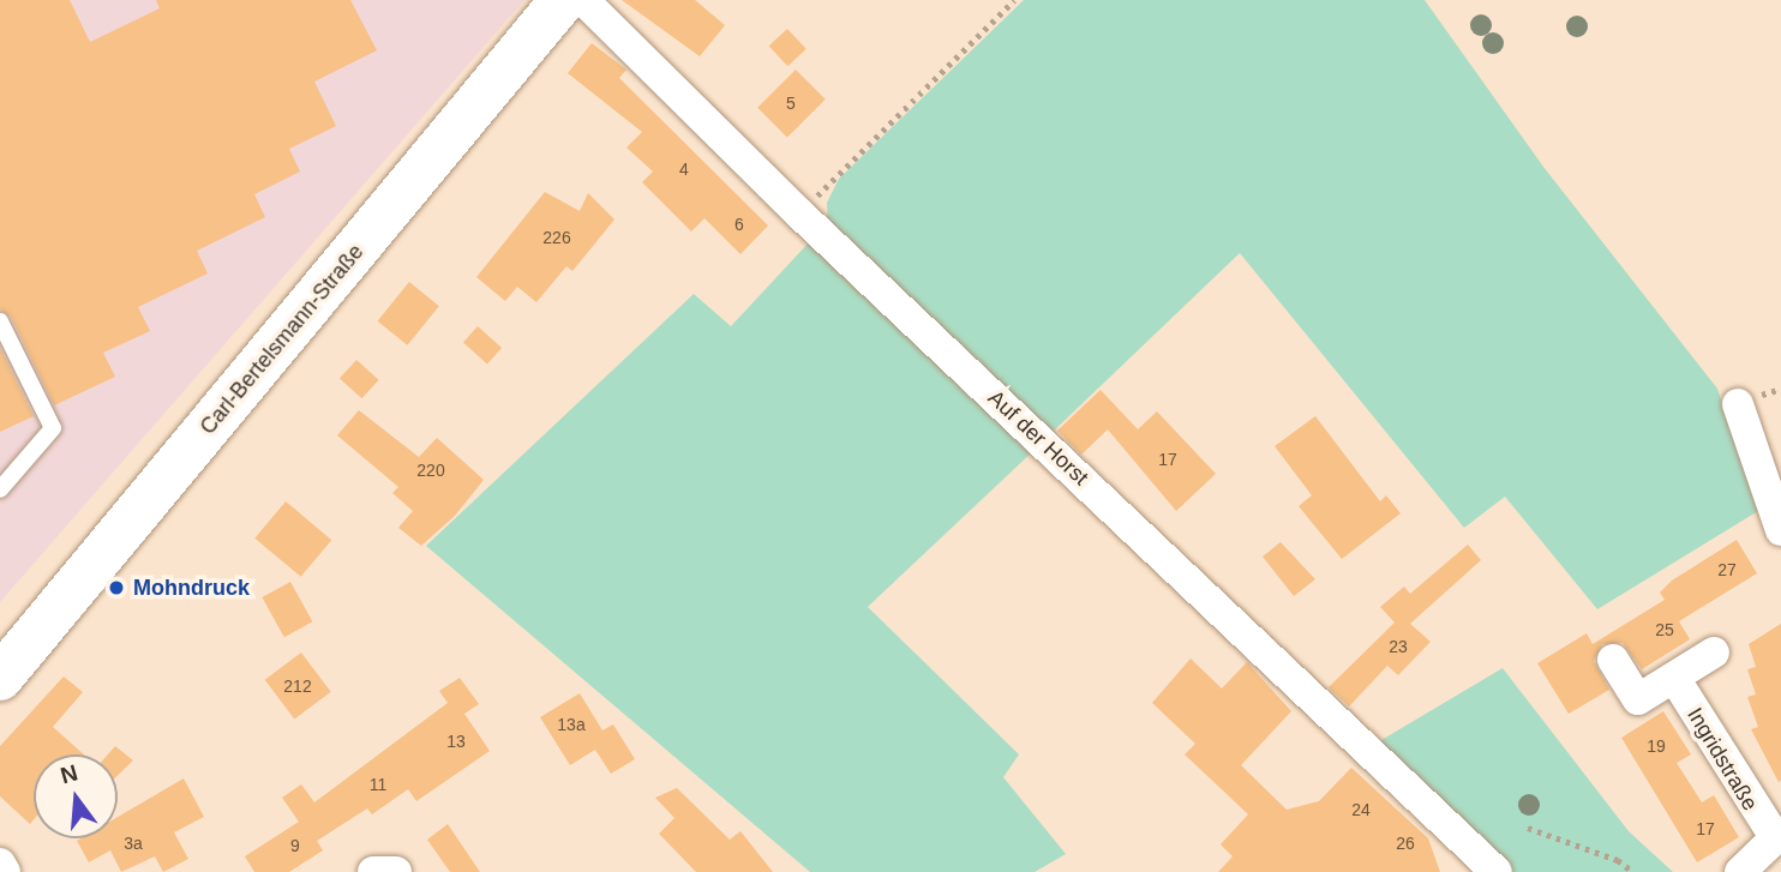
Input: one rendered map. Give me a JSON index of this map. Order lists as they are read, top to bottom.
{
  "streets": {
    "main road": ["Carl-Bertelsmann-Straße"],
    "street": ["Auf der Horst", "Ingridstraße"]
  },
  "places": ["Mohndruck"],
  "house_numbers": [
    "5",
    "4",
    "6",
    "226",
    "17",
    "220",
    "27",
    "25",
    "23",
    "212",
    "13a",
    "13",
    "19",
    "11",
    "24",
    "17",
    "3a",
    "26",
    "9"
  ],
  "north": "top"
}
